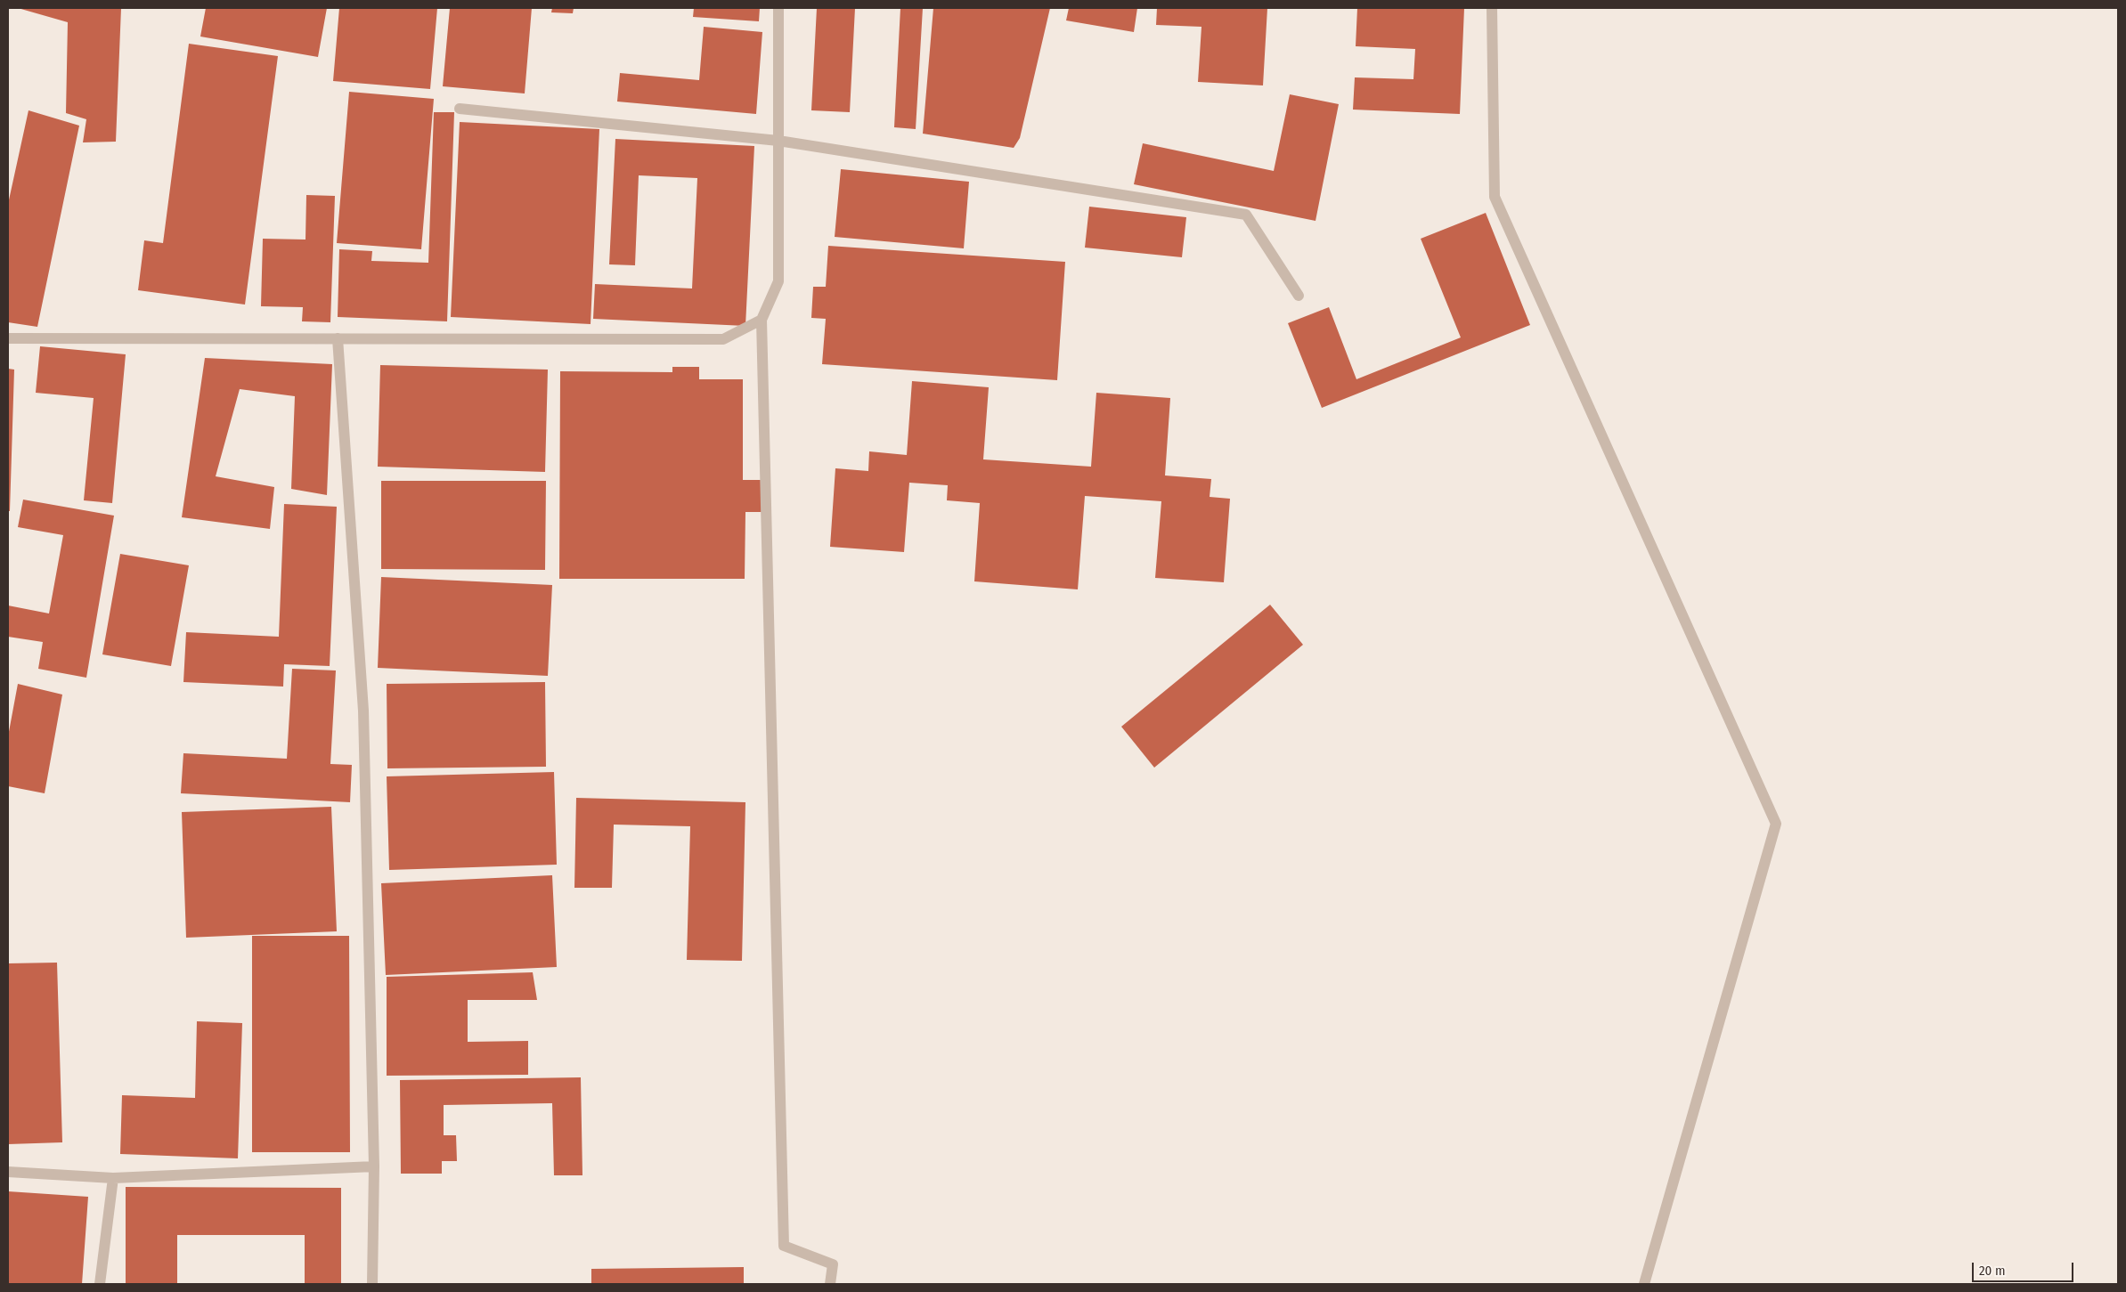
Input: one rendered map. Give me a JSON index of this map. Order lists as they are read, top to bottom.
{
  "scale_bar": "20 m"
}
